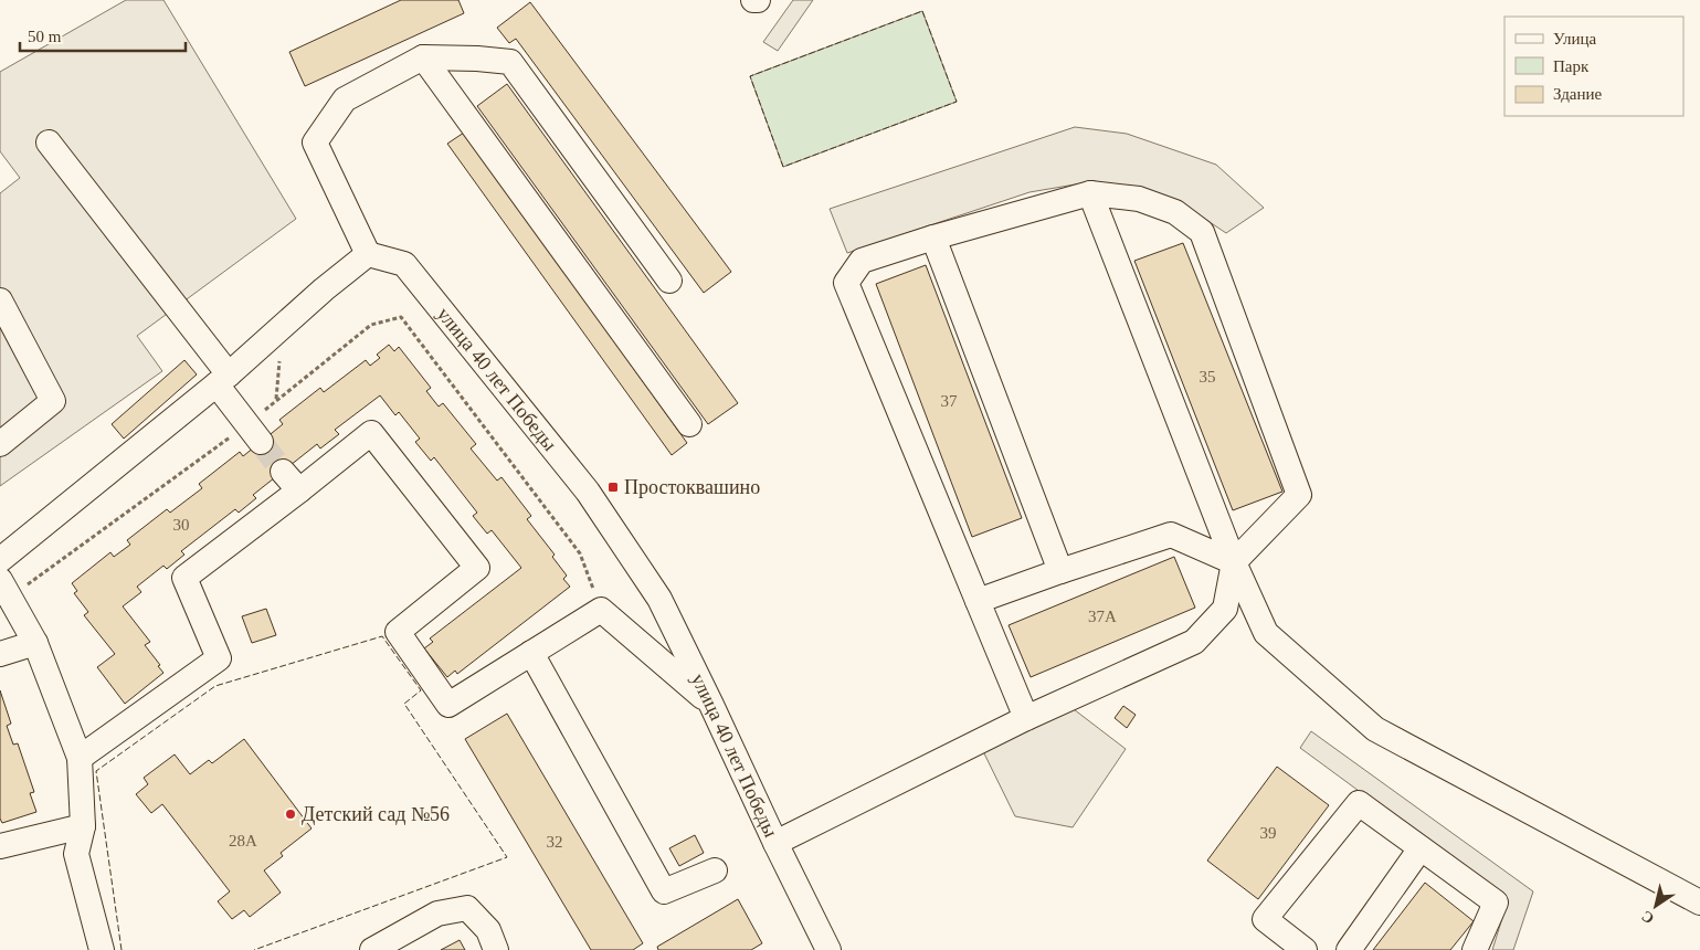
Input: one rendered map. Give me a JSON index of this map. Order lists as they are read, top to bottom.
{
  "streets": {
    "street": ["улица 40 лет Победы"]
  },
  "places": {
    "transit": ["Простоквашино"],
    "other": ["Детский сад №56"]
  },
  "house_numbers": [
    "35",
    "37",
    "30",
    "37А",
    "39",
    "28А",
    "32"
  ],
  "legend": ["Улица", "Парк", "Здание"],
  "scale_bar": "50 m",
  "north": "bottom left"
}
